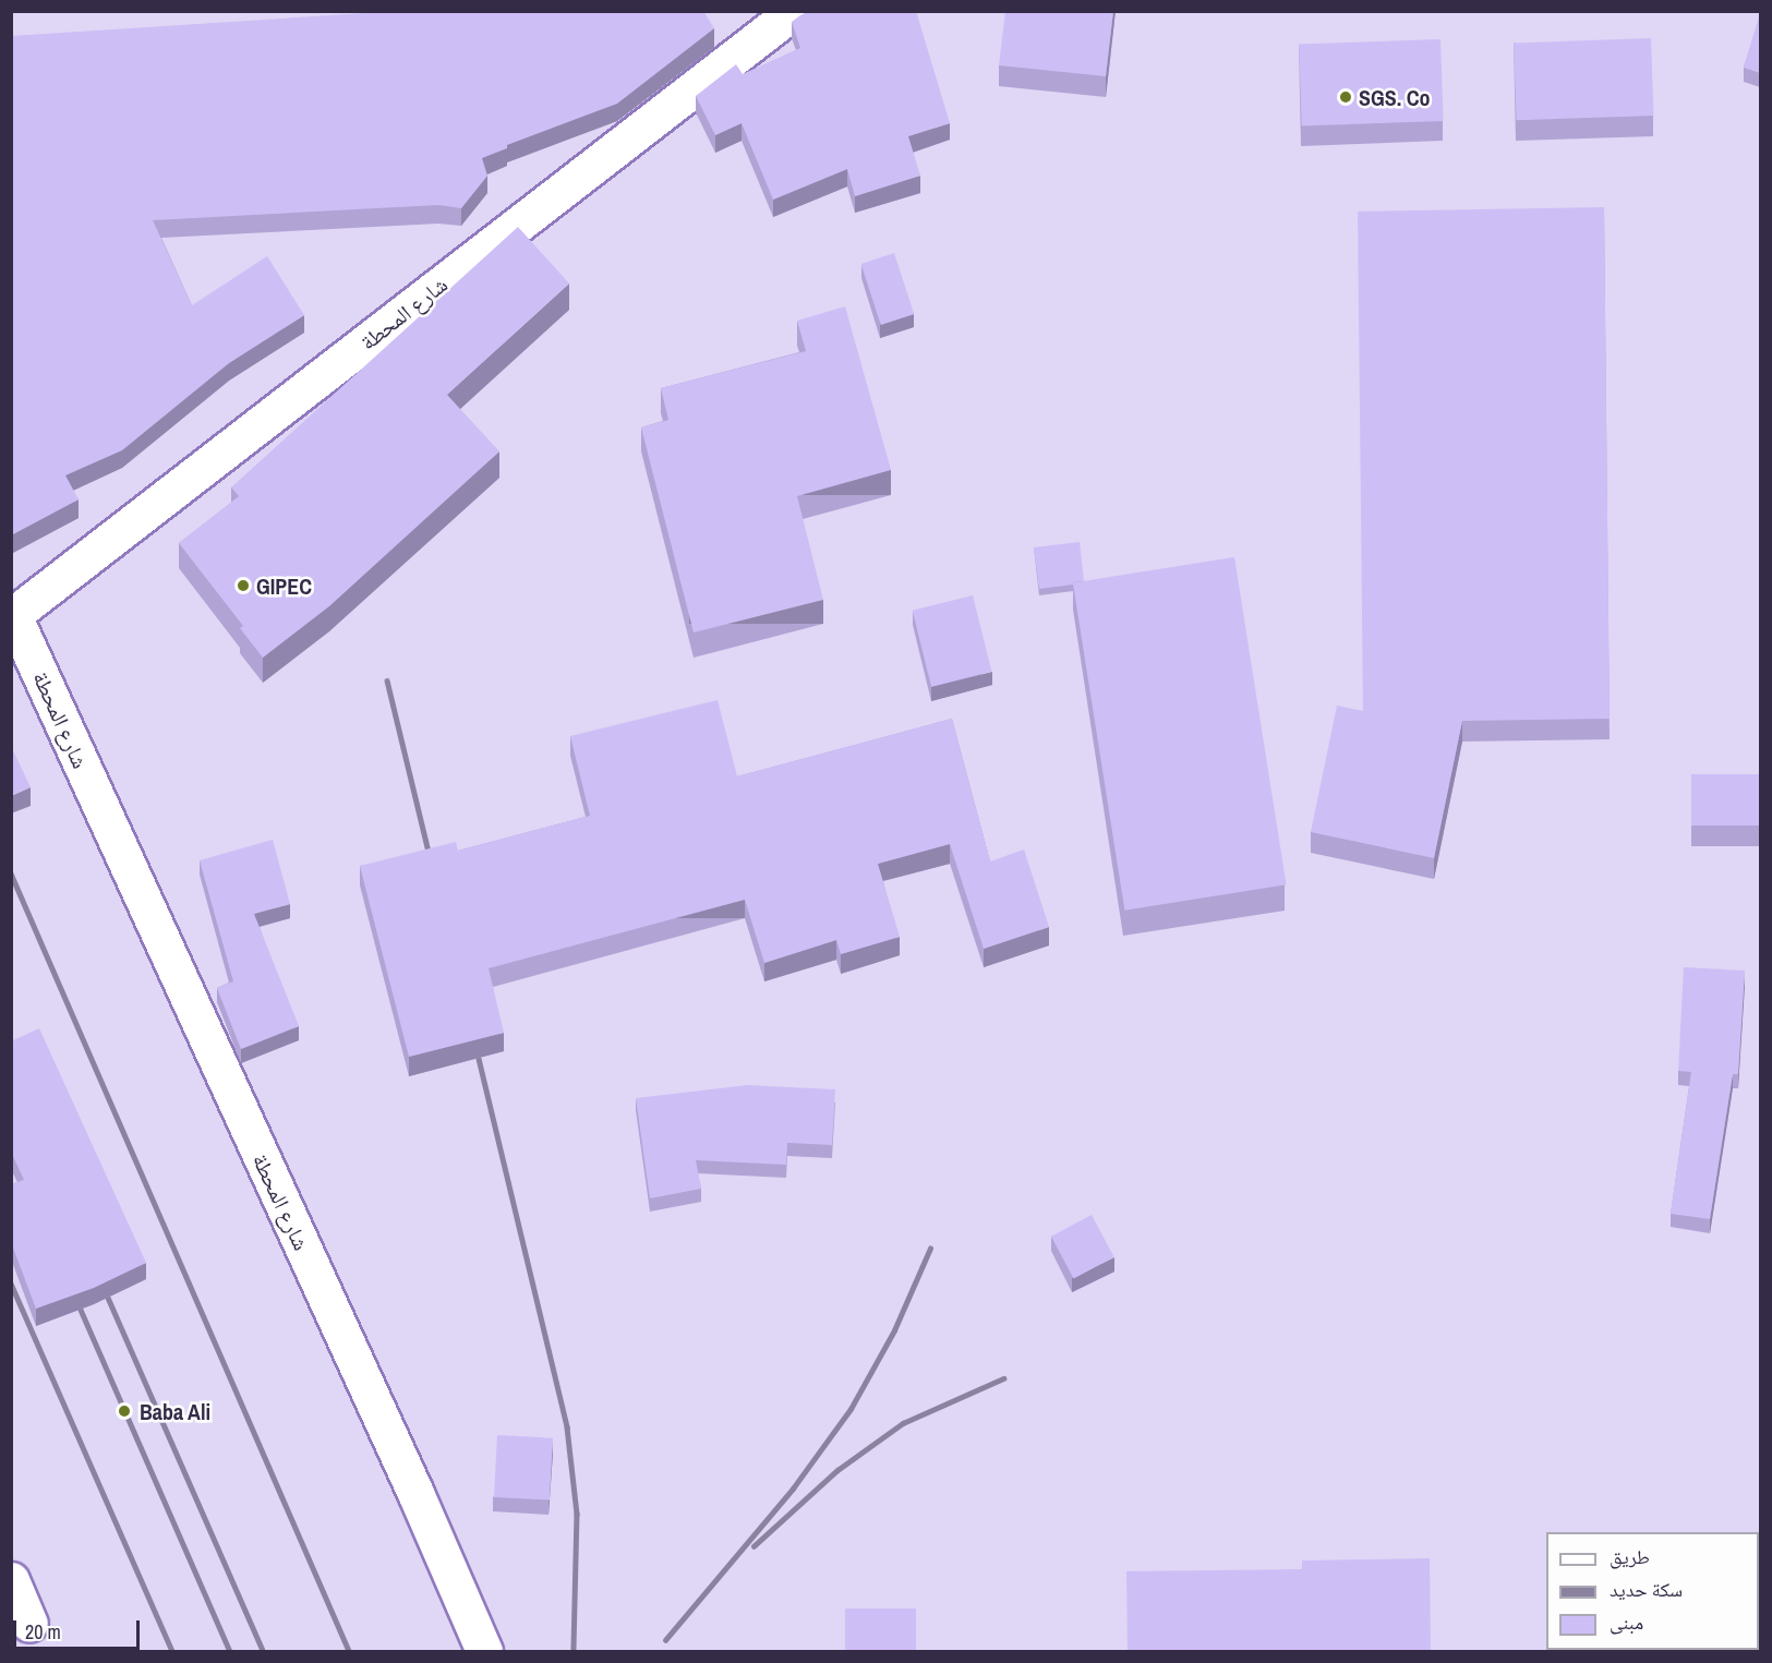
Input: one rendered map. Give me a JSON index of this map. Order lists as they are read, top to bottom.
{
  "streets": {
    "street": ["شارع المحطة"]
  },
  "places": ["SGS. Co", "GIPEC", "Baba Ali"],
  "legend": ["طريق", "سكة حديد", "مبنى"],
  "scale_bar": "20 m"
}
